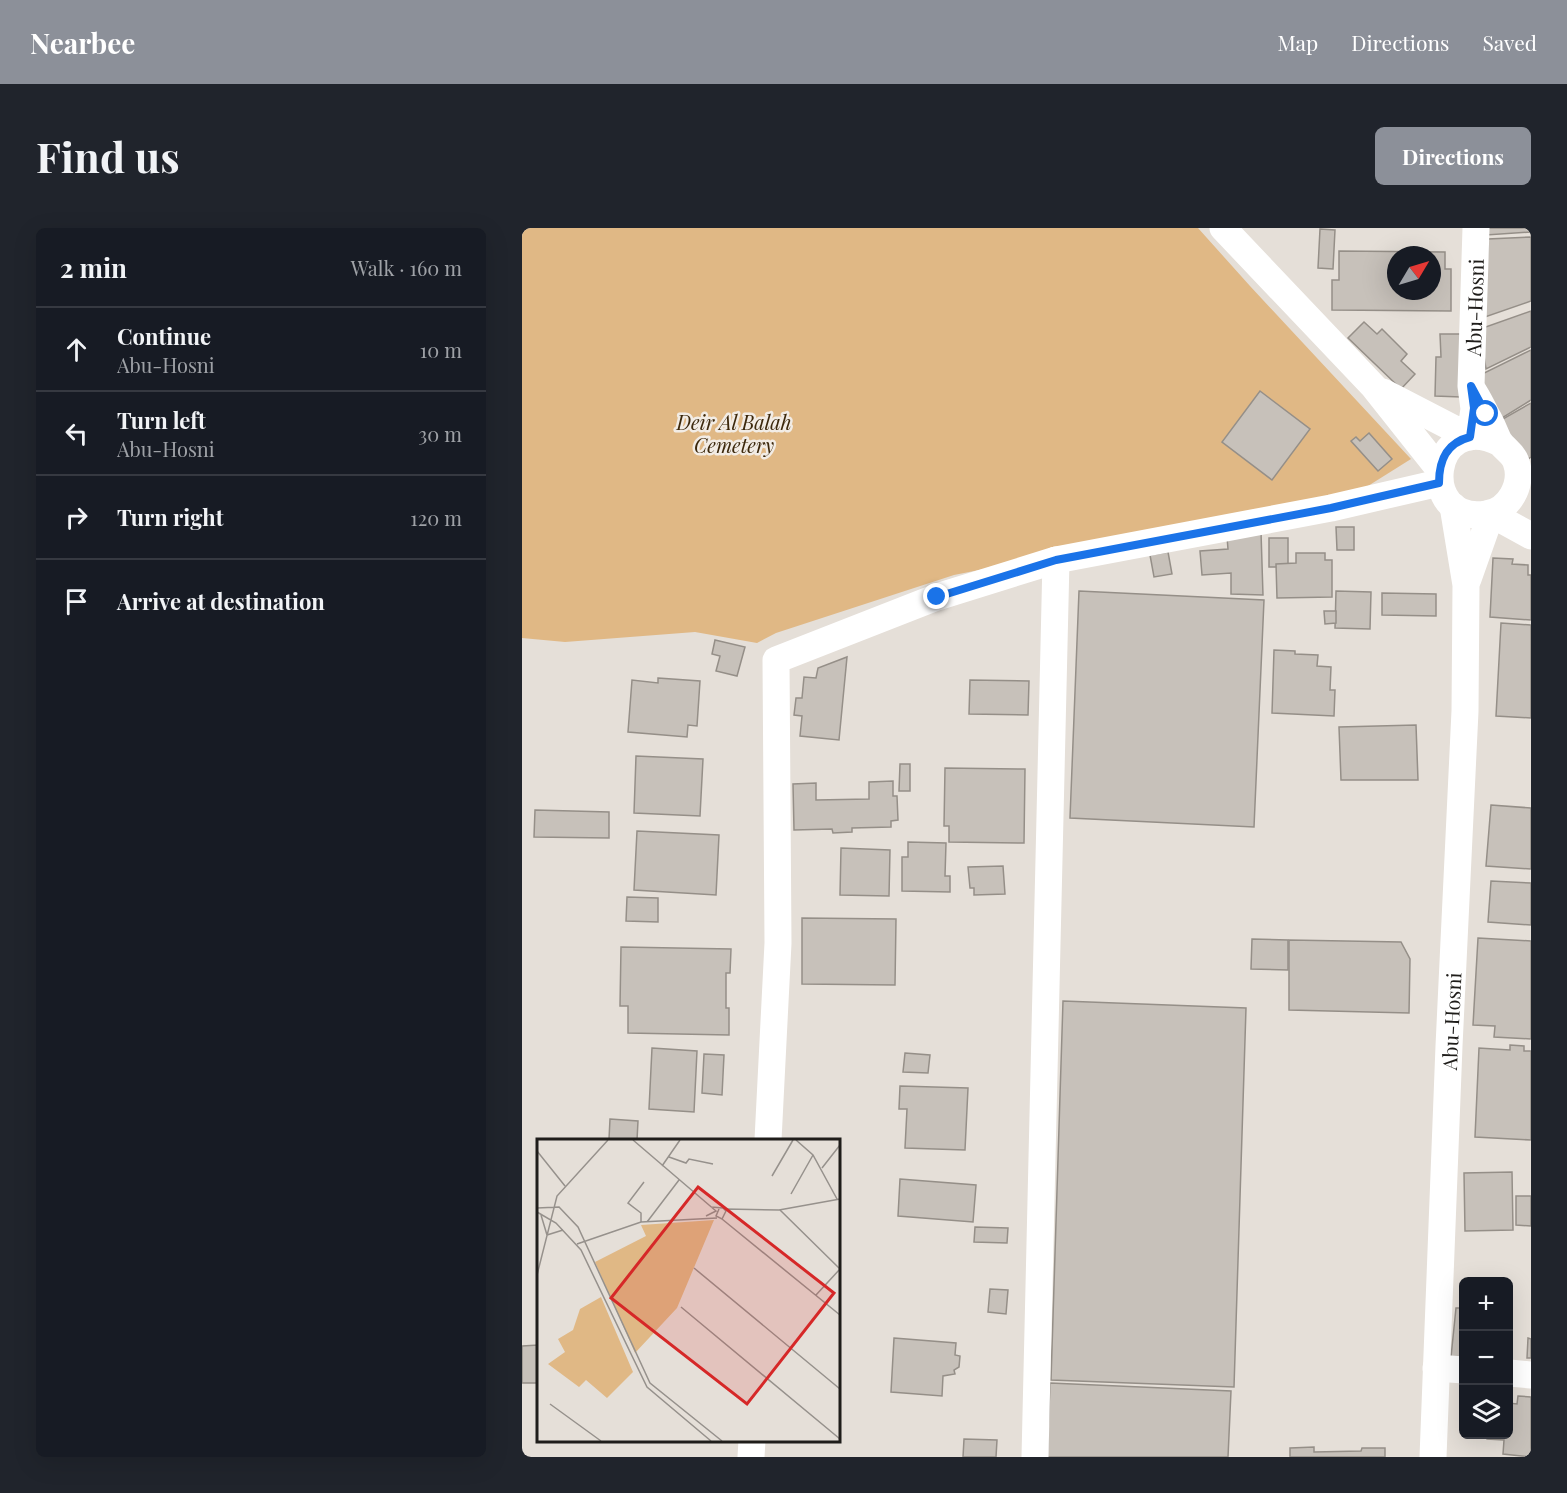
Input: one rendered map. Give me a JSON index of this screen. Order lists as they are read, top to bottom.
{
  "streets": {
    "street": ["Abu-Hosni"]
  },
  "parks": ["Deir Al Balah Cemetery"],
  "north": "top right",
  "page": {
    "header": "Nearbee",
    "nav": ["Map", "Directions", "Saved"],
    "buttons": "Directions",
    "title": "Find us",
    "heading": ["2 min", "Walk · 160 m"],
    "list": [
      ["Continue", "Abu-Hosni", "10 m"],
      ["Turn left", "Abu-Hosni", "30 m"],
      ["Turn right", "120 m"],
      "Arrive at destination"
    ],
    "map_buttons": ["+", "−"]
  }
}
